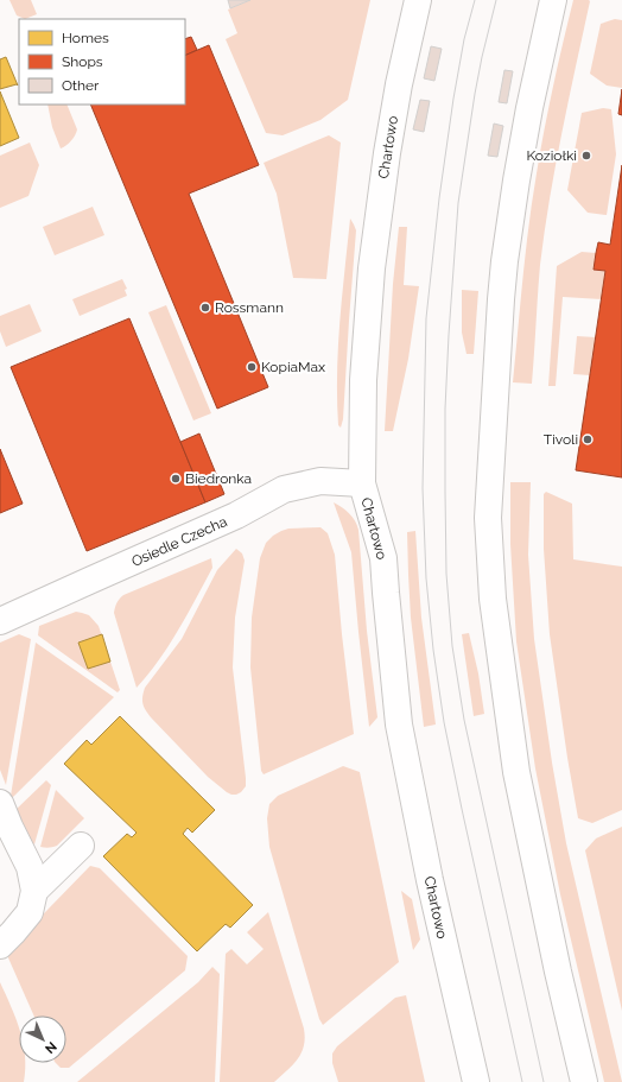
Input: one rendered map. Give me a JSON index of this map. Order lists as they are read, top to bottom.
{
  "streets": {
    "street": ["Chartowo", "Osiedle Czecha"]
  },
  "crossings": [
    ["Chartowo", "Osiedle Czecha"]
  ],
  "places": [
    "Koziołki",
    "Rossmann",
    "KopiaMax",
    "Tivoli",
    "Biedronka"
  ],
  "legend": ["Homes", "Shops", "Other"],
  "north": "bottom right"
}
